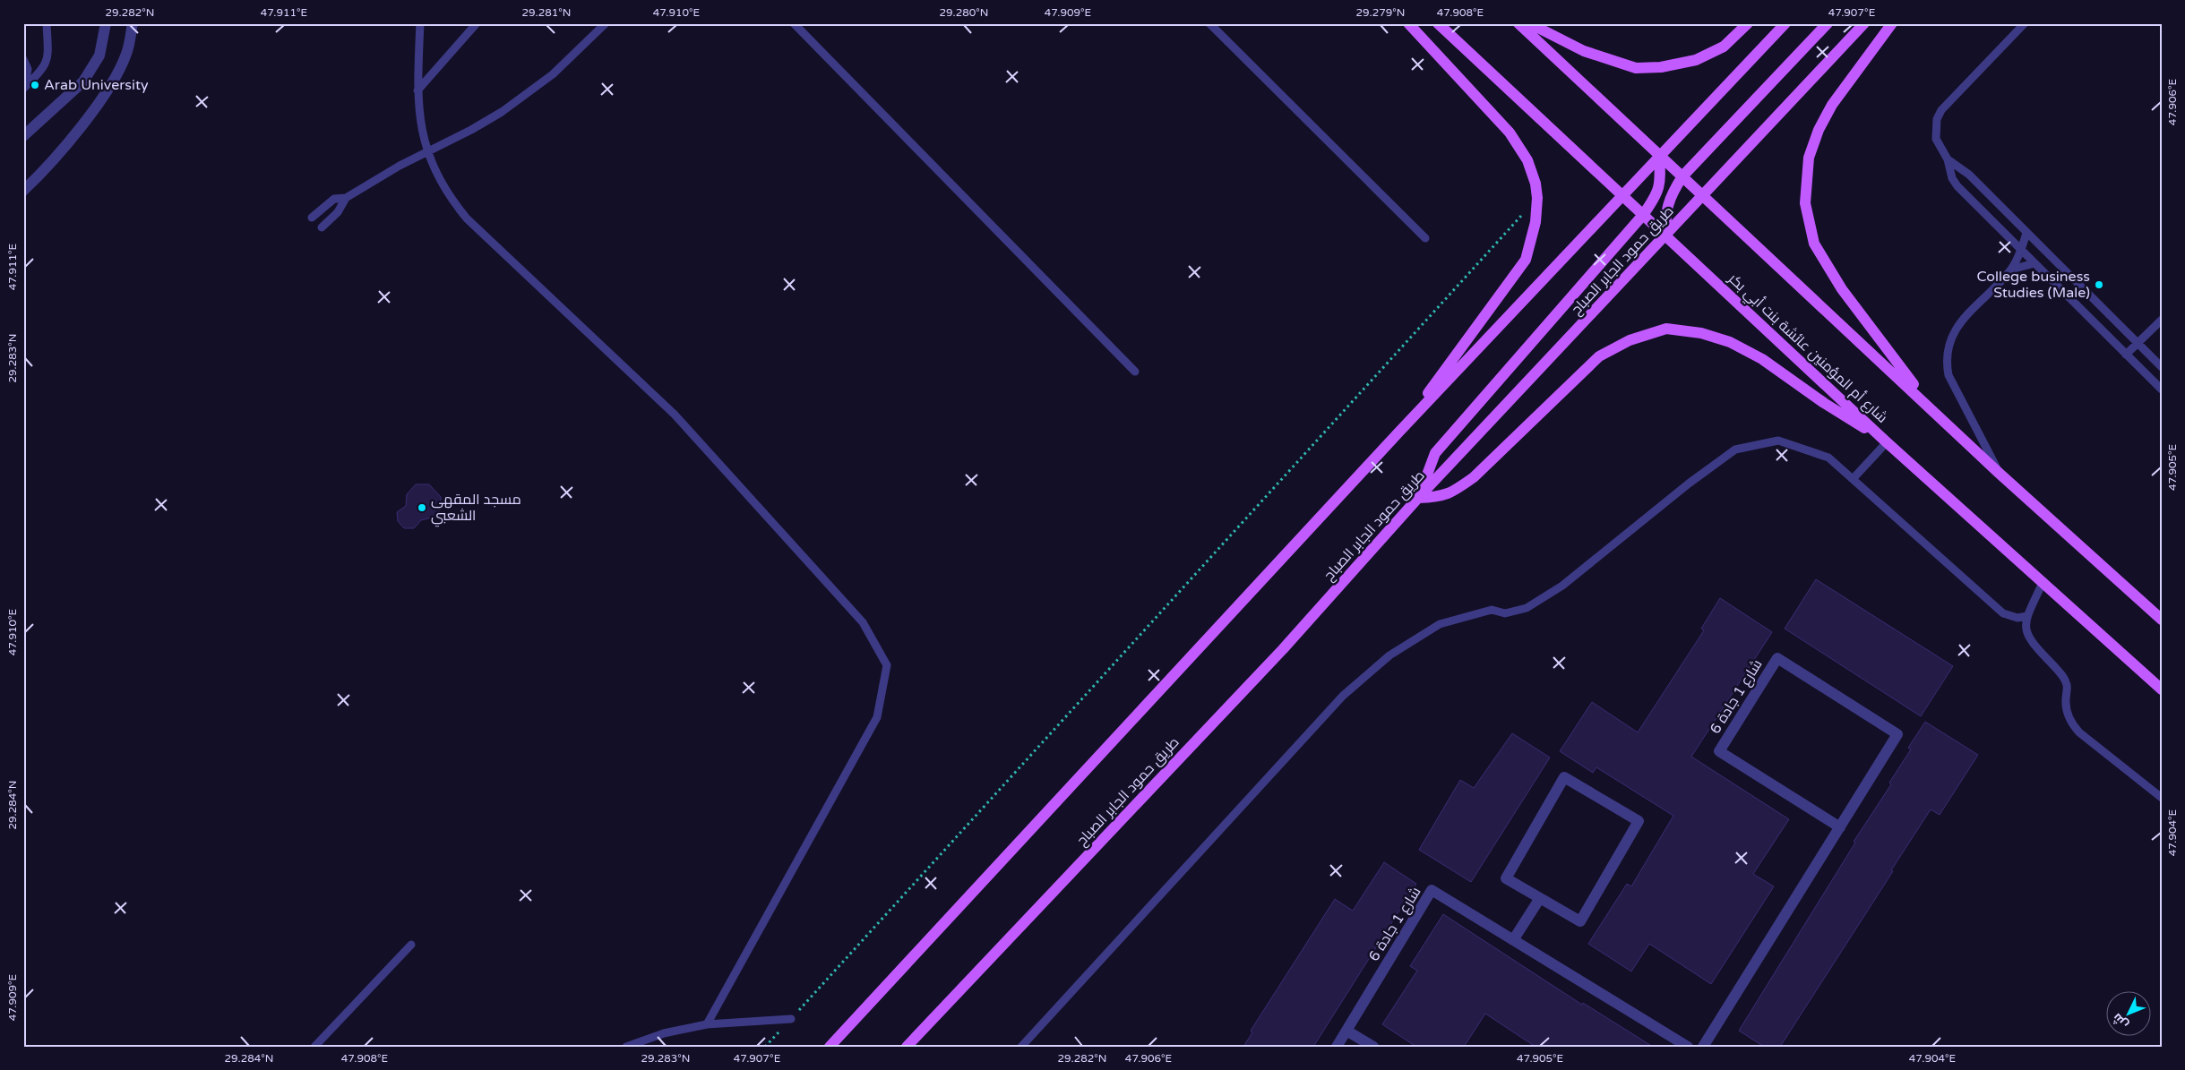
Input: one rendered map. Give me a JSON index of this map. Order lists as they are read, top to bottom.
{
  "streets": {
    "main road": ["طريق حمود الجابر الصباح", "شارع أم المؤمنين عائشة بنت أبي بكر"],
    "street": ["شارع 1 جادة 6"]
  },
  "crossings": [
    ["طريق حمود الجابر الصباح", "شارع أم المؤمنين عائشة بنت أبي بكر"]
  ],
  "places": ["Arab University", "College business Studies (Male)", "مسجد المقهى الشعبي"],
  "north": "bottom left",
  "coordinates": [
    "29.282°N",
    "47.911°E",
    "29.281°N",
    "47.910°E",
    "29.280°N",
    "47.909°E",
    "29.279°N",
    "47.908°E",
    "47.907°E",
    "47.906°E",
    "29.283°N",
    "47.905°E",
    "29.284°N",
    "47.904°E"
  ]
}
